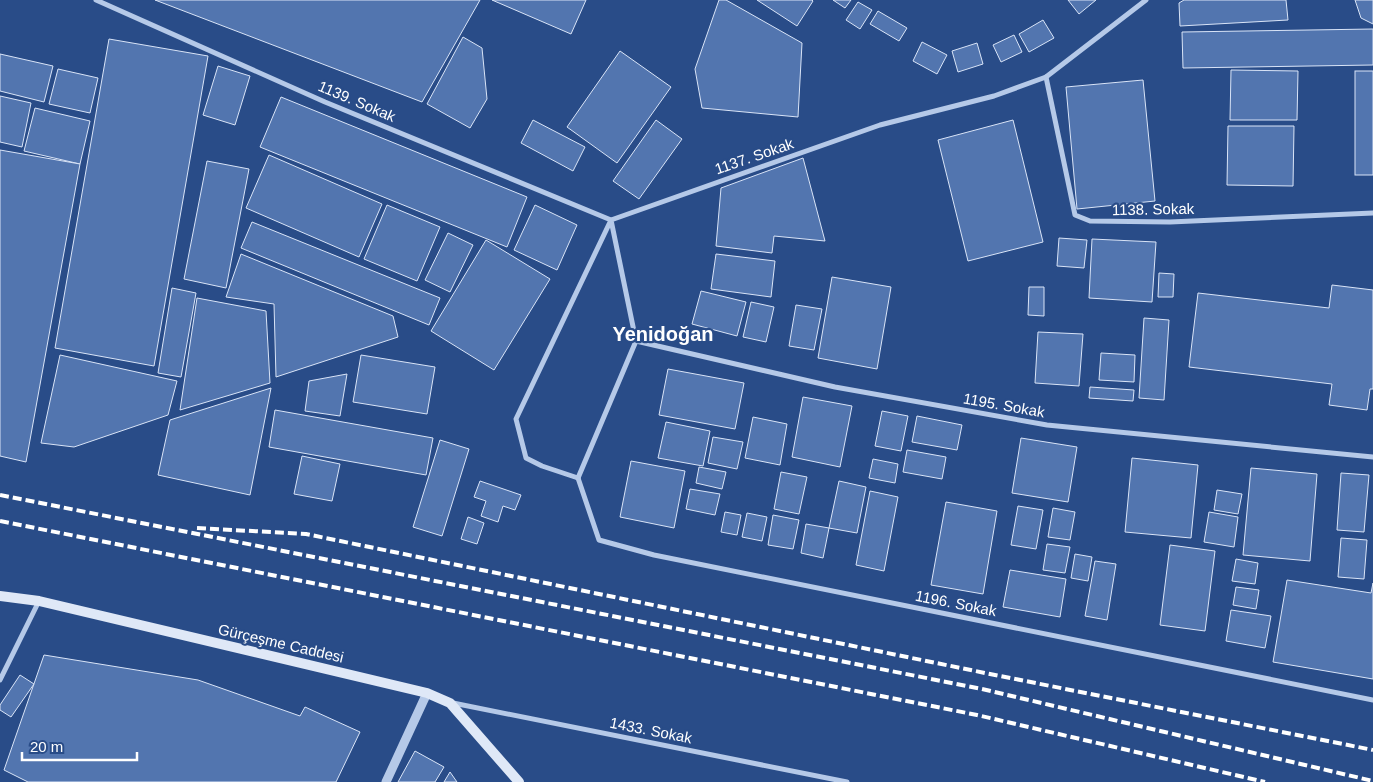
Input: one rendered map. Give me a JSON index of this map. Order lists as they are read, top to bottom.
{
  "streets": {
    "main road": ["Gürçeşme Caddesi"],
    "street": [
      "1139. Sokak",
      "1137. Sokak",
      "1138. Sokak",
      "1195. Sokak",
      "1196. Sokak",
      "1433. Sokak"
    ]
  },
  "crossings": [
    ["1139. Sokak", "1137. Sokak"],
    ["1137. Sokak", "1138. Sokak"],
    ["Gürçeşme Caddesi", "1433. Sokak"]
  ],
  "districts": ["Yenidoğan"],
  "scale_bar": "20 m"
}
